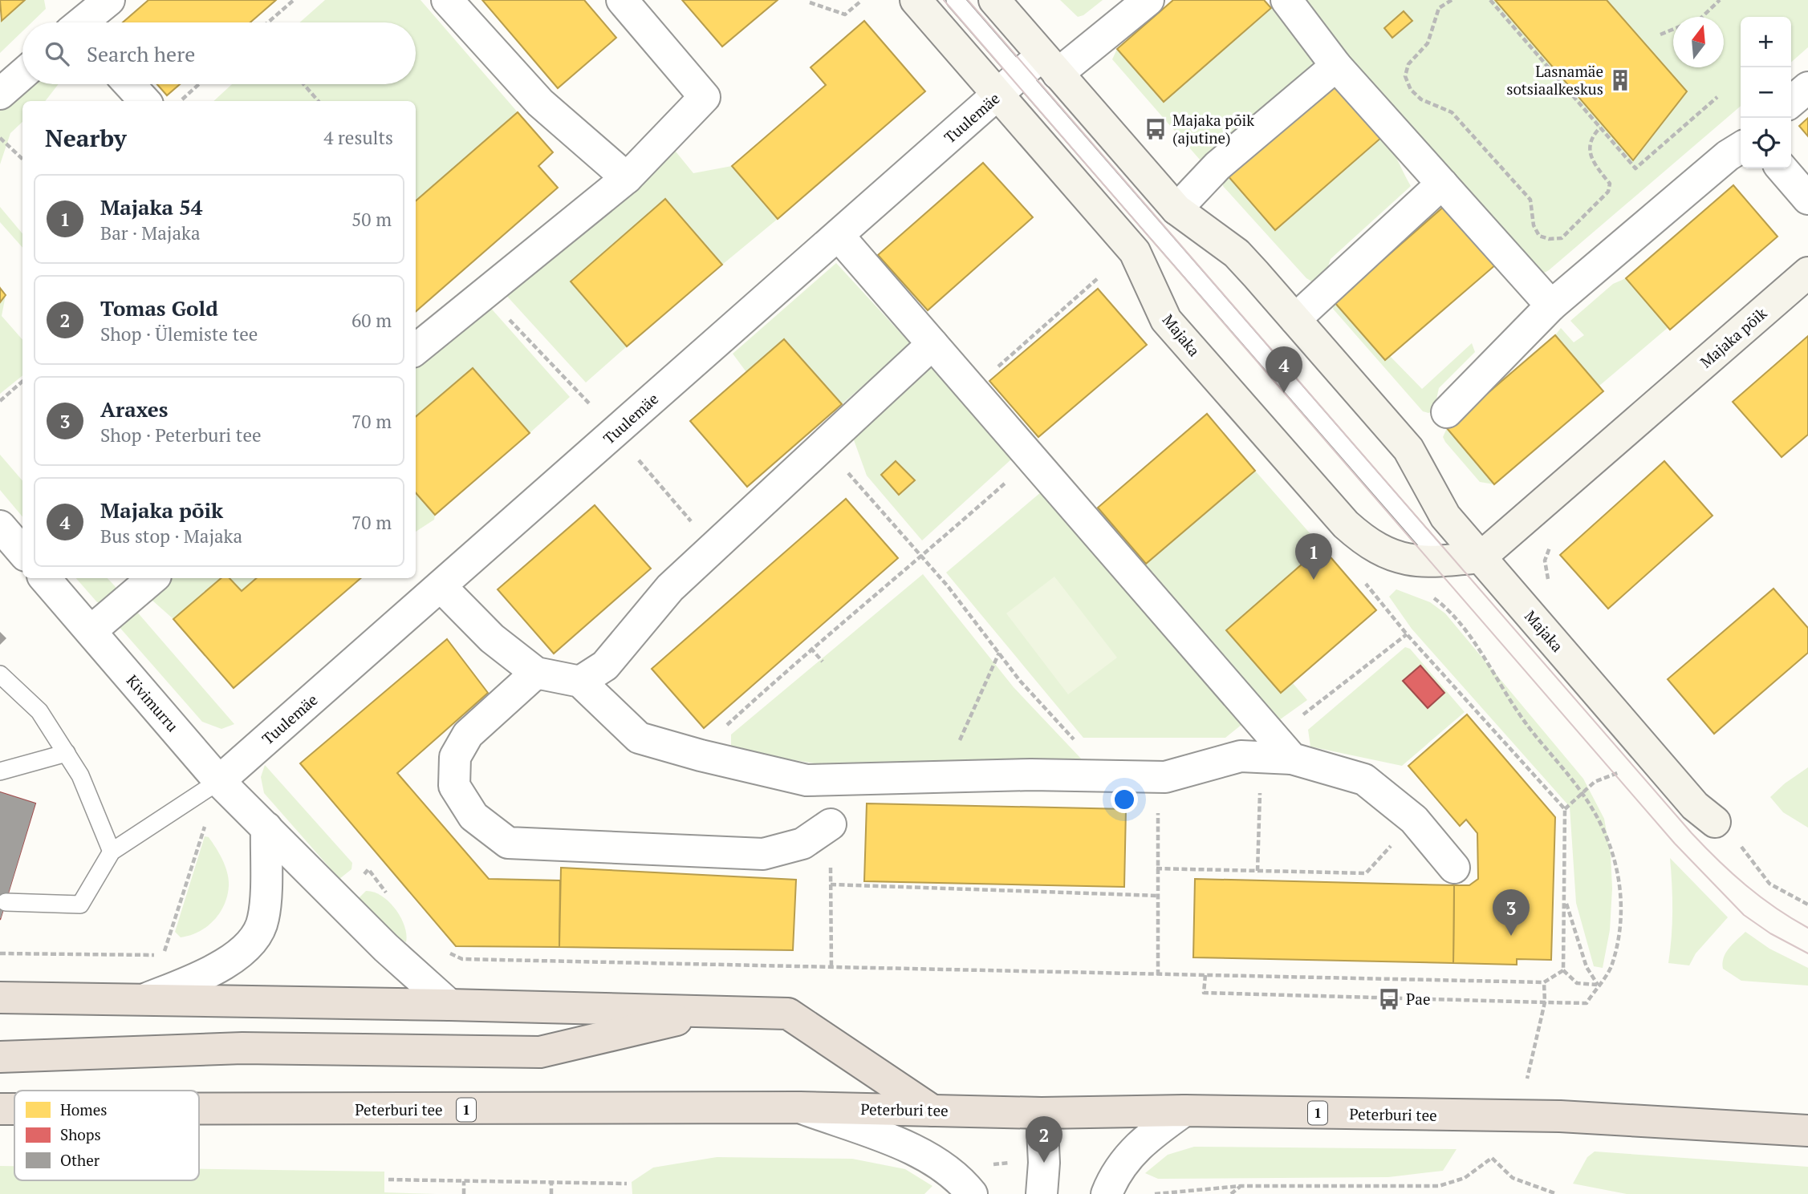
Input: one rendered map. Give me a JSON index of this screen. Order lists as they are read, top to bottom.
{
  "streets": {
    "highway": ["Peterburi tee", "1"],
    "street": [
      "Tuulemäe",
      "Majaka",
      "Majaka põik",
      "Kivimurru"
    ]
  },
  "crossings": [
    ["Tuulemäe", "Majaka"],
    ["Tuulemäe", "Kivimurru"],
    ["Majaka", "Majaka põik"]
  ],
  "places": {
    "building": ["Lasnamäe sotsiaalkeskus"],
    "bus stop": ["Majaka põik (ajutine)", "Pae"]
  },
  "legend": ["Homes", "Shops", "Other"],
  "north": "top",
  "page": {
    "map_buttons": ["+", "−"],
    "search": "Search here",
    "heading": ["Nearby", "4 results"],
    "list": [
      {
        "mark": "1",
        "name": "Majaka 54",
        "note": "Bar · Majaka",
        "value": "50 m"
      },
      {
        "mark": "2",
        "name": "Tomas Gold",
        "note": "Shop · Ülemiste tee",
        "value": "60 m"
      },
      {
        "mark": "3",
        "name": "Araxes",
        "note": "Shop · Peterburi tee",
        "value": "70 m"
      },
      {
        "mark": "4",
        "name": "Majaka põik",
        "note": "Bus stop · Majaka",
        "value": "70 m"
      }
    ],
    "pins": [
      "4",
      "1",
      "3",
      "2"
    ]
  }
}
